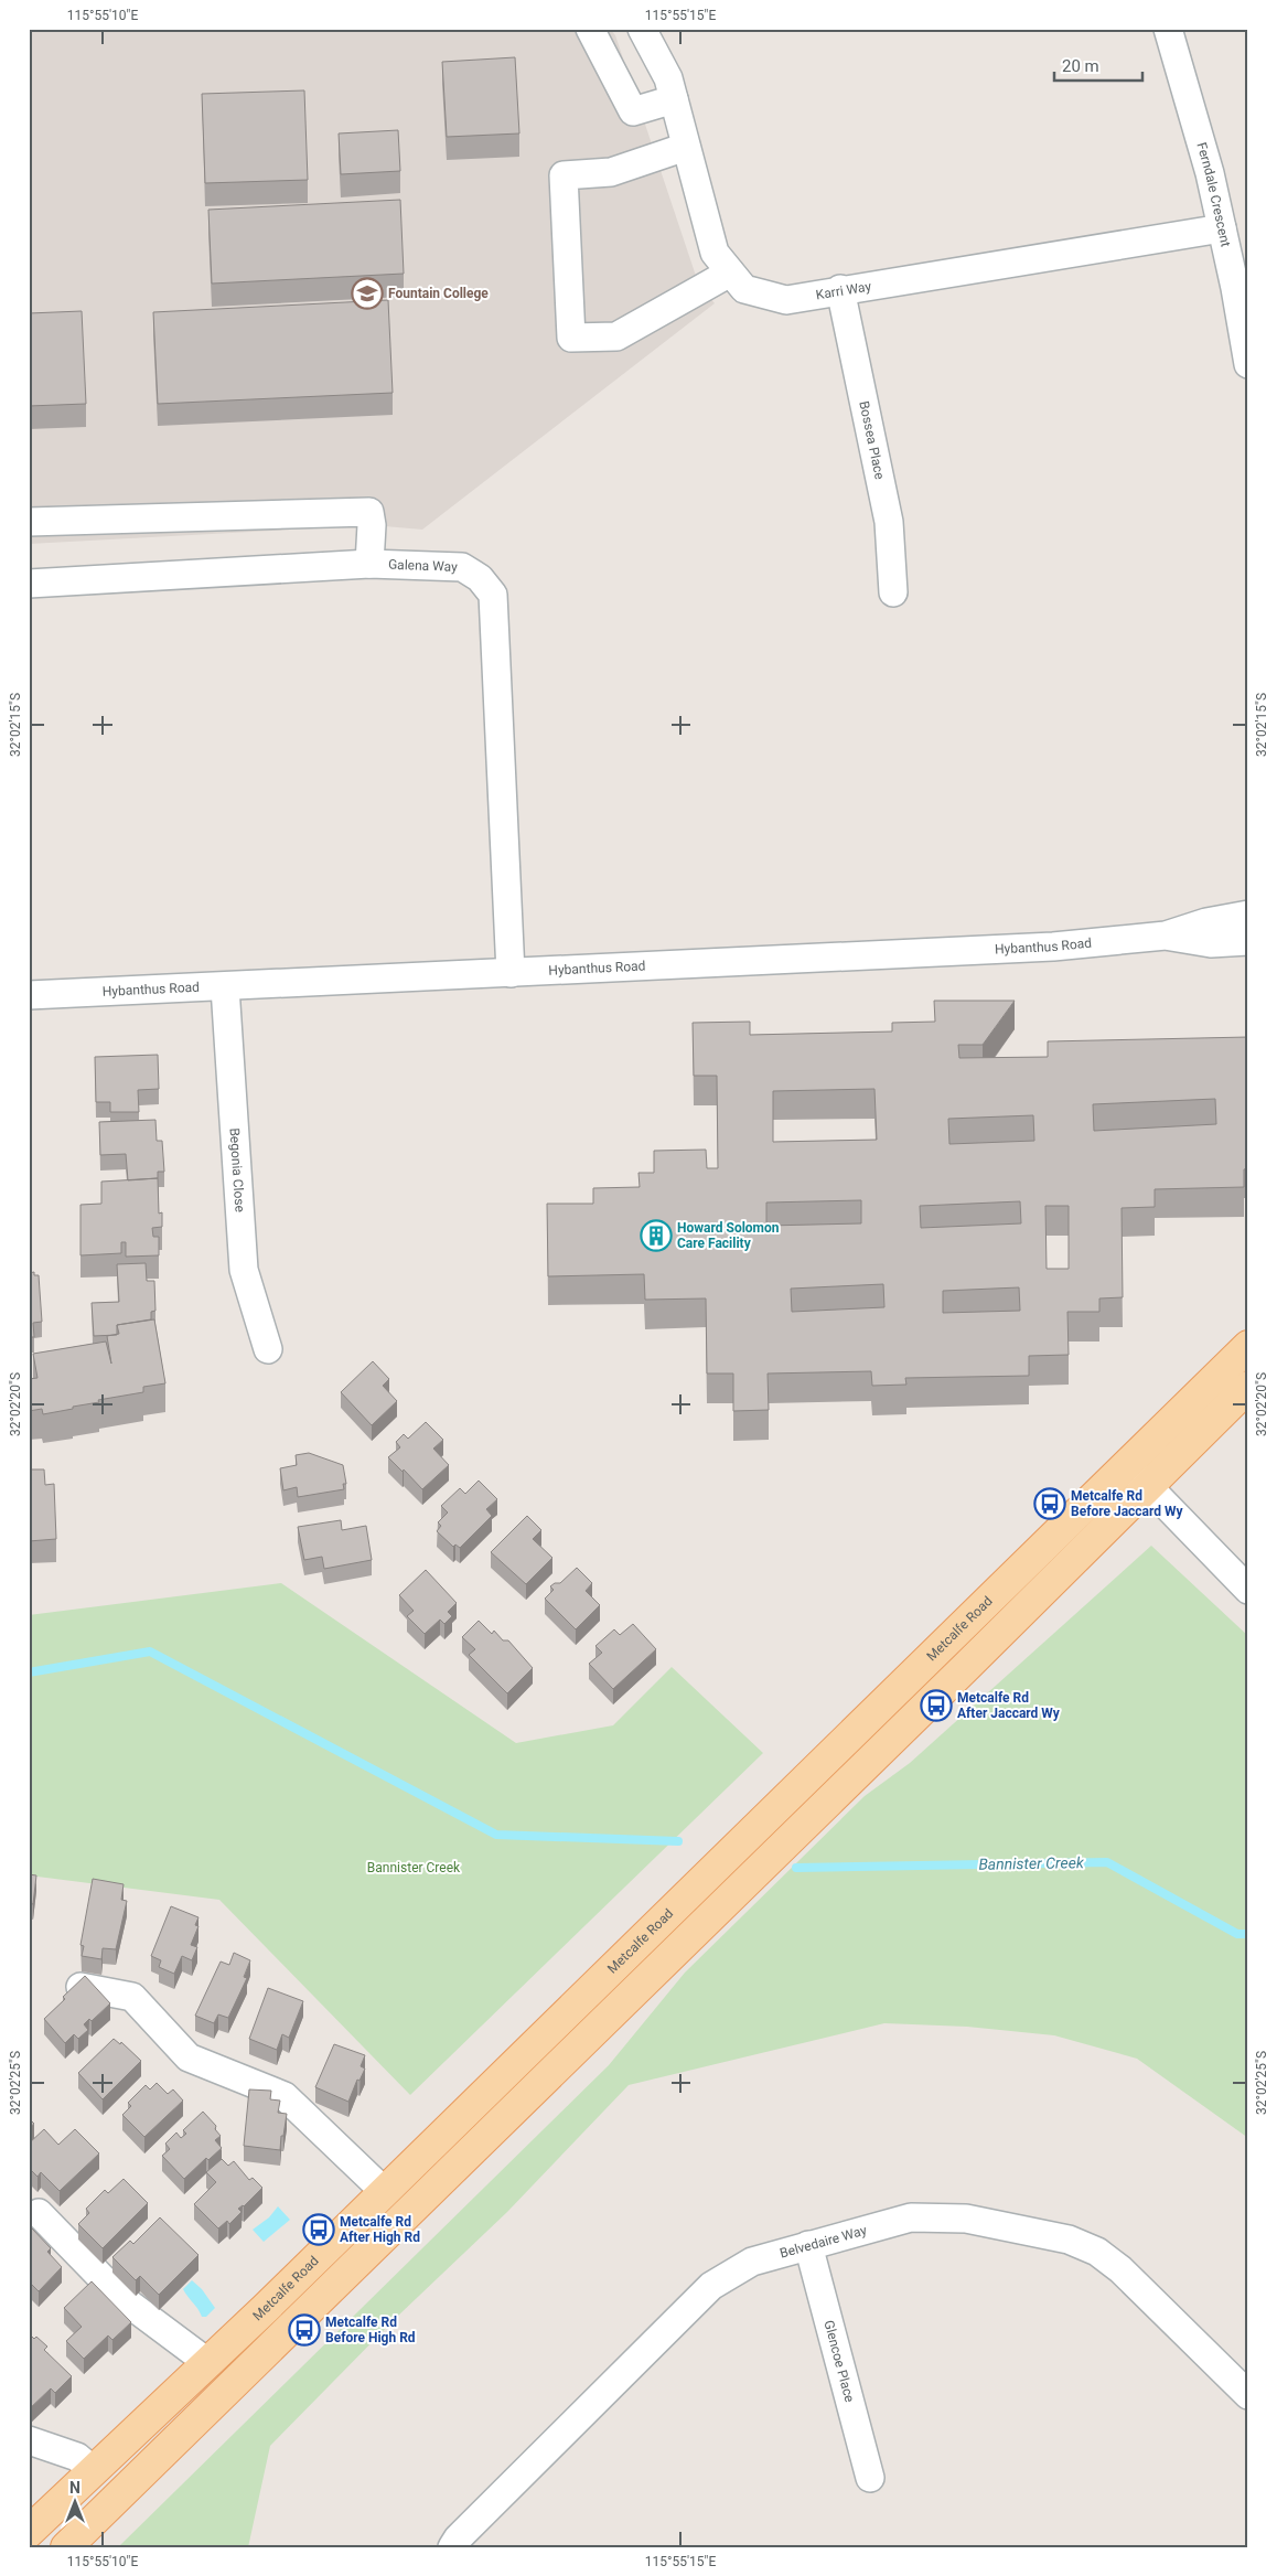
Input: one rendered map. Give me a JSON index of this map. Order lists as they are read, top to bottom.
{
  "streets": {
    "main road": ["Metcalfe Road"],
    "street": [
      "Ferndale Crescent",
      "Karri Way",
      "Bossea Place",
      "Galena Way",
      "Hybanthus Road",
      "Begonia Close",
      "Belvedaire Way",
      "Glencoe Place"
    ]
  },
  "crossings": [
    ["Ferndale Crescent", "Karri Way"],
    ["Karri Way", "Bossea Place"],
    ["Galena Way", "Hybanthus Road"],
    ["Hybanthus Road", "Begonia Close"],
    ["Belvedaire Way", "Glencoe Place"]
  ],
  "water": ["Bannister Creek"],
  "parks": ["Bannister Creek"],
  "places": {
    "school or university": ["Fountain College"],
    "building": ["Howard Solomon Care Facility"],
    "bus stop": [
      "Metcalfe Rd Before Jaccard Wy",
      "Metcalfe Rd After Jaccard Wy",
      "Metcalfe Rd After High Rd",
      "Metcalfe Rd Before High Rd"
    ]
  },
  "scale_bar": "20 m",
  "north": "top",
  "coordinates": [
    "115°55'10\"E",
    "115°55'15\"E",
    "32°02'15\"S",
    "32°02'20\"S",
    "32°02'25\"S"
  ]
}
